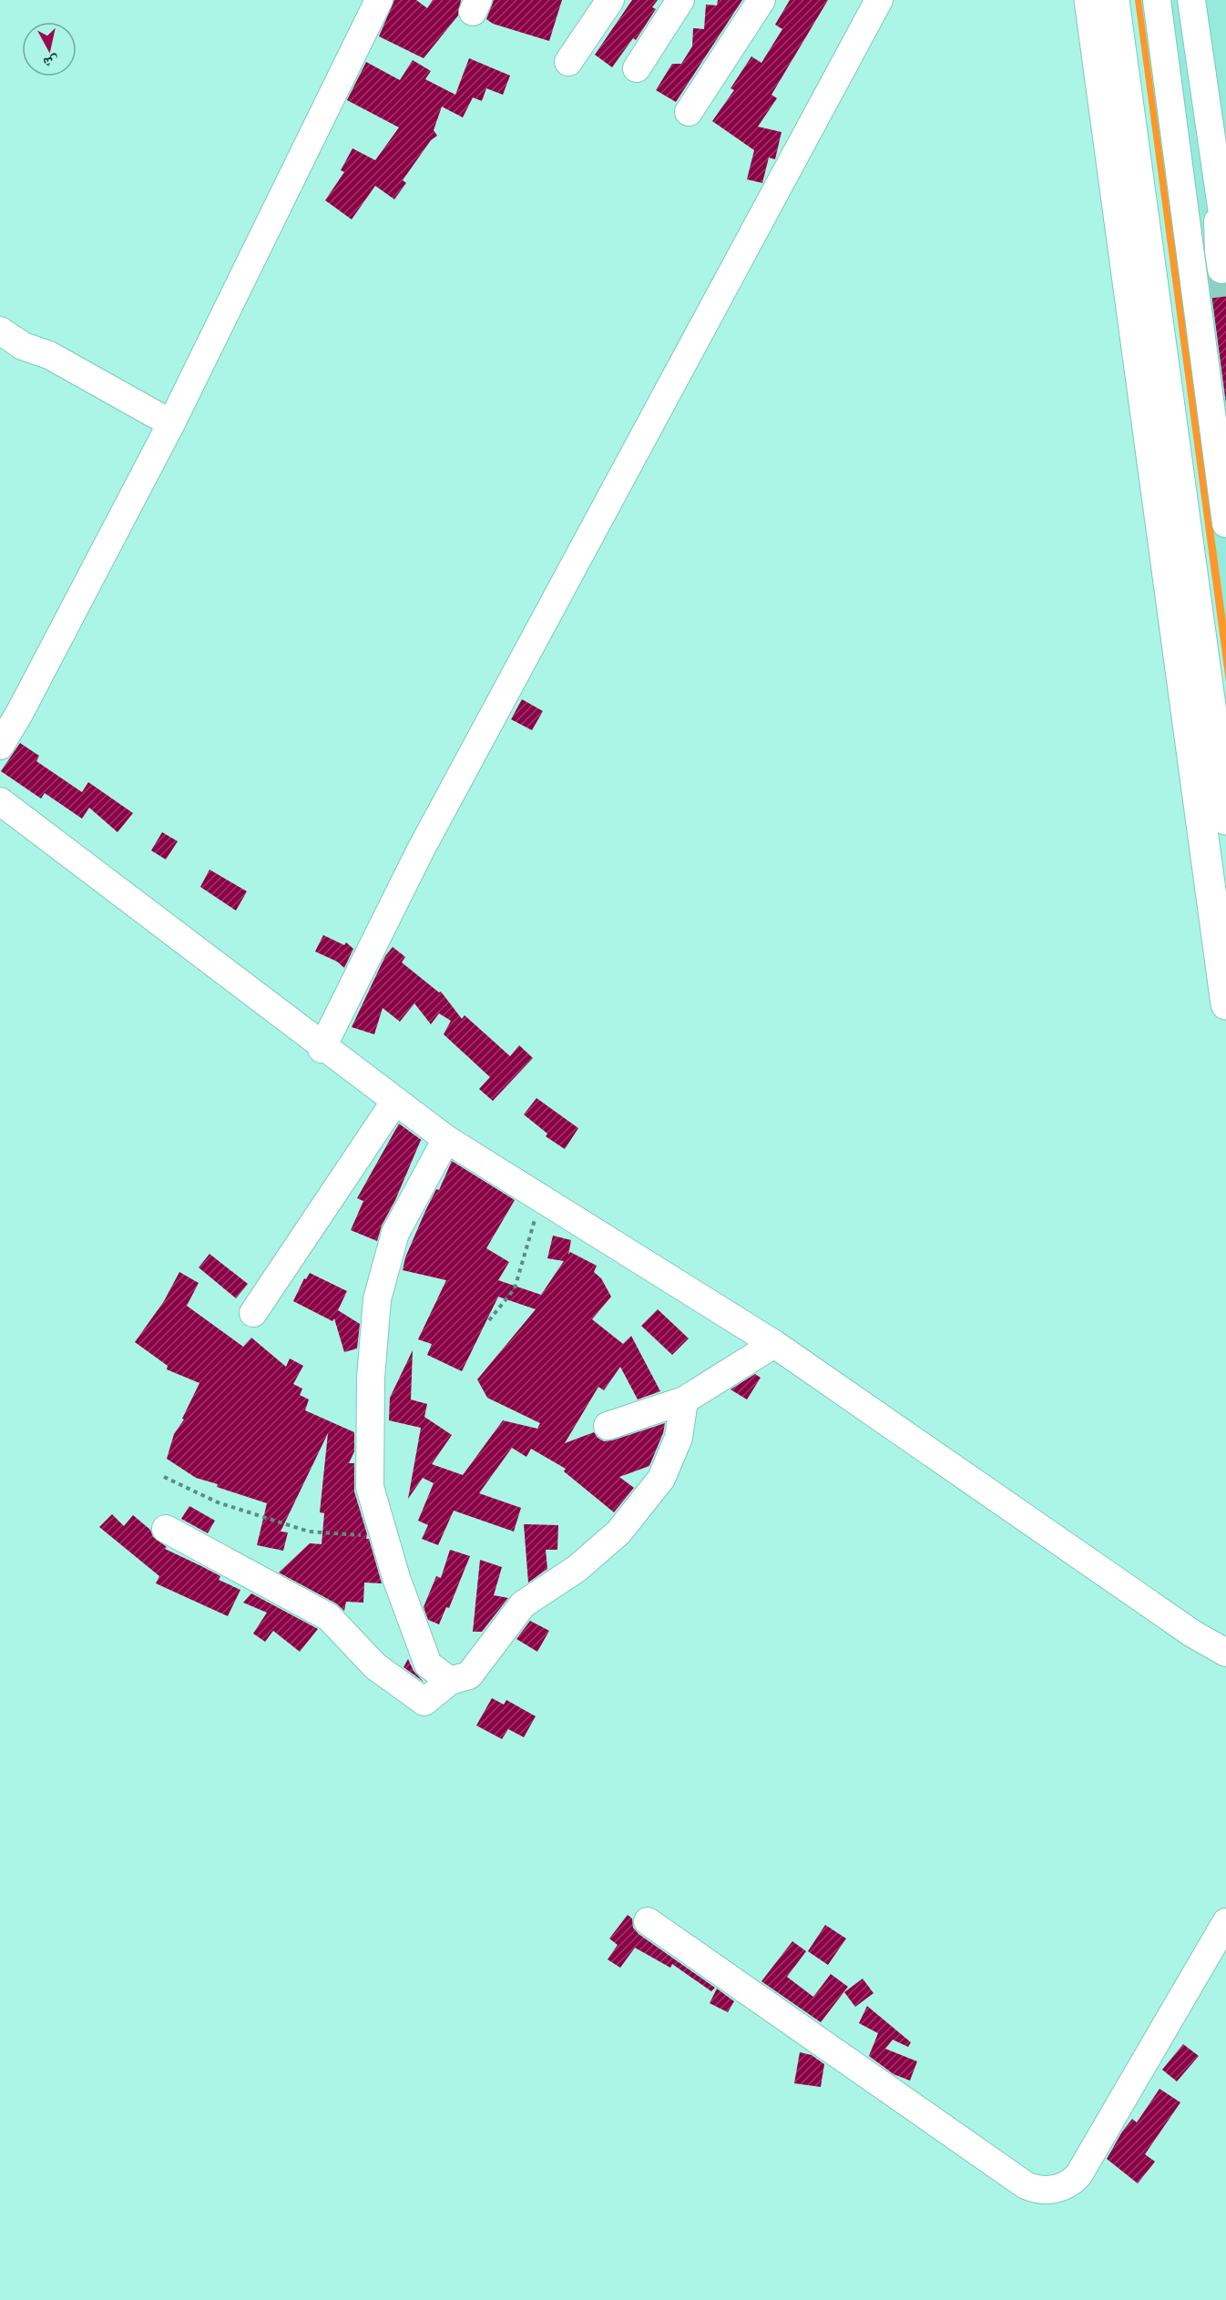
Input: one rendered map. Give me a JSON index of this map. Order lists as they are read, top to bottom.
{
  "north": "bottom"
}
